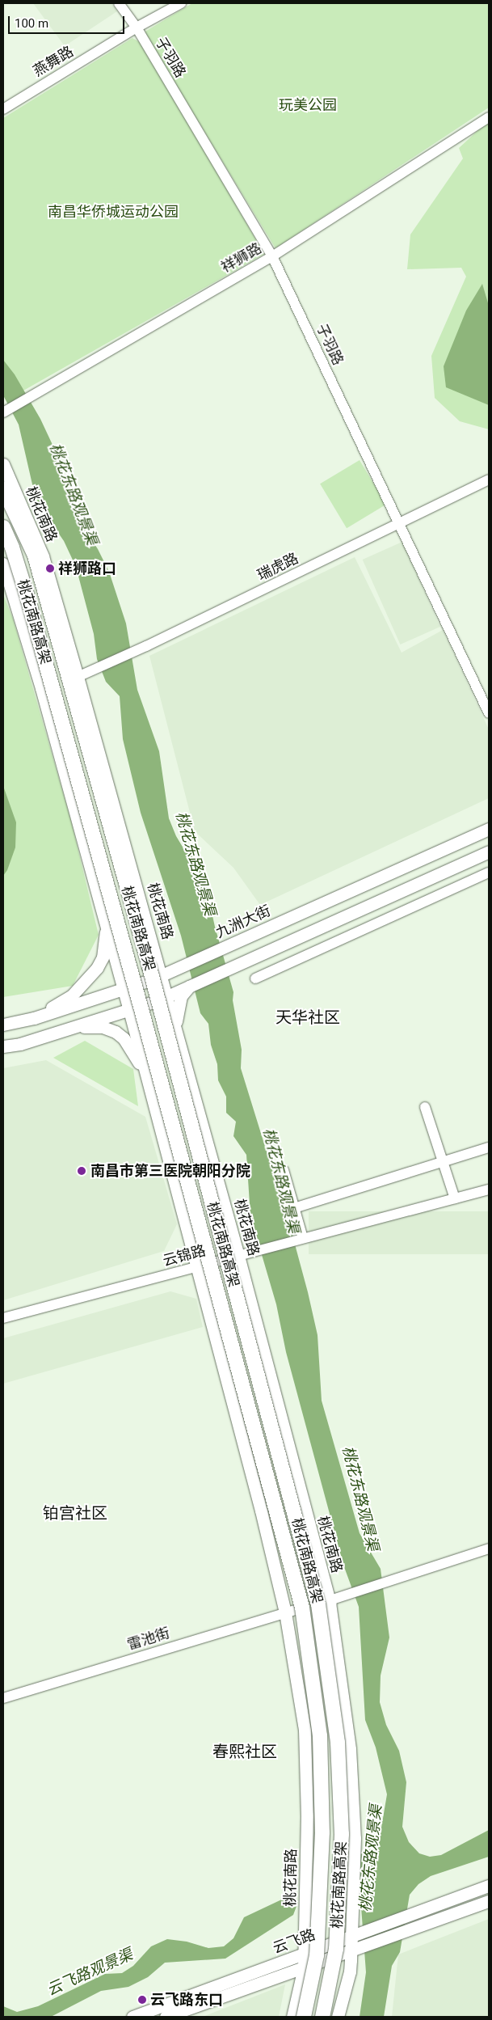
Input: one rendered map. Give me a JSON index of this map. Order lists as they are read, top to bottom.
{
  "streets": {
    "highway": ["桃花南路高架"],
    "main road": ["桃花南路", "九洲大街", "云飞路"],
    "street": [
      "子羽路",
      "燕舞路",
      "祥狮路",
      "瑞虎路",
      "云锦路",
      "雷池街"
    ]
  },
  "crossings": [
    ["子羽路", "燕舞路"],
    ["子羽路", "祥狮路"],
    ["子羽路", "瑞虎路"],
    ["桃花南路", "瑞虎路"],
    ["桃花南路", "桃花南路高架"],
    ["桃花南路", "九洲大街"],
    ["桃花南路", "云锦路"],
    ["桃花南路", "雷池街"],
    ["桃花南路", "云飞路"],
    ["桃花南路高架", "雷池街"]
  ],
  "districts": ["天华社区", "铂宫社区", "春熙社区"],
  "water": ["桃花东路观景渠", "云飞路观景渠"],
  "parks": ["玩美公园", "南昌华侨城运动公园"],
  "places": ["祥狮路口", "南昌市第三医院朝阳分院", "云飞路东口"],
  "scale_bar": "100 m"
}
